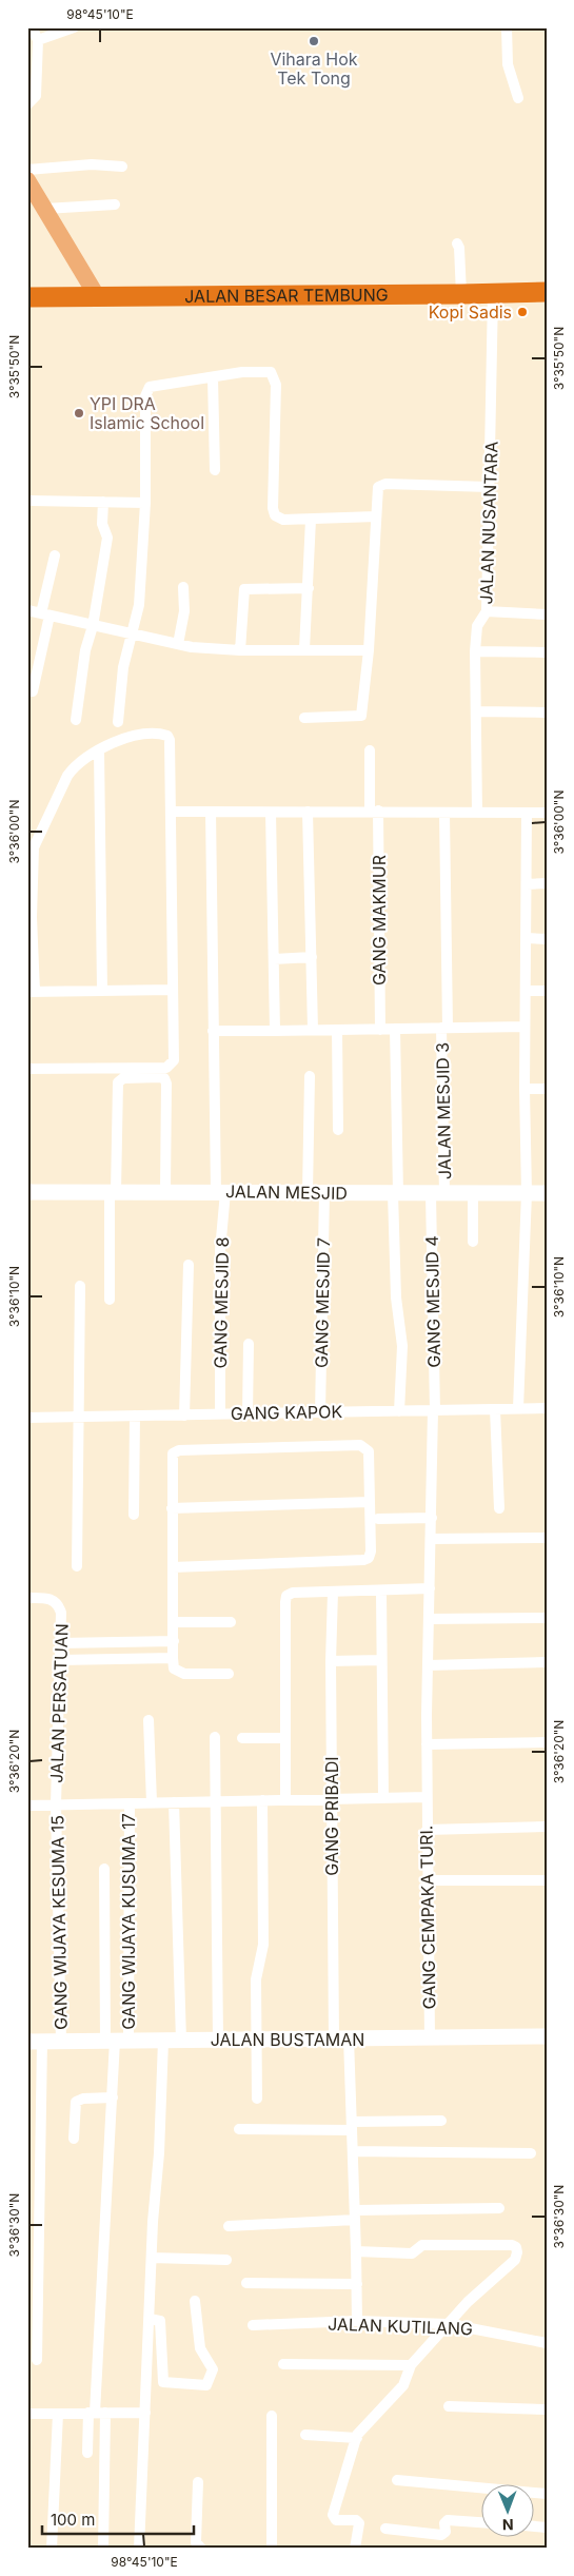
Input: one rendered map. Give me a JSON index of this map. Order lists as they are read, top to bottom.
{
  "streets": {
    "highway": ["JALAN BESAR TEMBUNG"],
    "street": [
      "JALAN NUSANTARA",
      "GANG MAKMUR",
      "JALAN MESJID 3",
      "JALAN MESJID",
      "GANG MESJID 4",
      "GANG MESJID 8",
      "GANG MESJID 7",
      "GANG KAPOK",
      "JALAN PERSATUAN",
      "GANG PRIBADI",
      "GANG CEMPAKA TURI.",
      "GANG WIJAYA KUSUMA 17",
      "GANG WIJAYA KESUMA 15",
      "JALAN BUSTAMAN",
      "JALAN KUTILANG"
    ]
  },
  "crossings": [
    ["JALAN BESAR TEMBUNG", "JALAN NUSANTARA"],
    ["JALAN MESJID 3", "JALAN MESJID"],
    ["JALAN MESJID 3", "GANG MESJID 4"],
    ["JALAN MESJID", "GANG MESJID 4"],
    ["JALAN MESJID", "GANG MESJID 8"],
    ["JALAN MESJID", "GANG MESJID 7"],
    ["GANG MESJID 4", "GANG KAPOK"],
    ["GANG MESJID 4", "GANG CEMPAKA TURI."],
    ["GANG MESJID 8", "GANG KAPOK"],
    ["GANG MESJID 7", "GANG KAPOK"],
    ["JALAN PERSATUAN", "GANG WIJAYA KESUMA 15"],
    ["GANG PRIBADI", "JALAN BUSTAMAN"],
    ["GANG PRIBADI", "JALAN KUTILANG"],
    ["GANG CEMPAKA TURI.", "JALAN BUSTAMAN"],
    ["GANG WIJAYA KUSUMA 17", "JALAN BUSTAMAN"],
    ["GANG WIJAYA KESUMA 15", "JALAN BUSTAMAN"]
  ],
  "places": ["Vihara Hok Tek Tong", "Kopi Sadis", "YPI DRA Islamic School"],
  "scale_bar": "100 m",
  "north": "bottom",
  "coordinates": [
    "98°45'10\"E",
    "3°35'50\"N",
    "3°36'00\"N",
    "3°36'10\"N",
    "3°36'20\"N",
    "3°36'30\"N"
  ]
}
